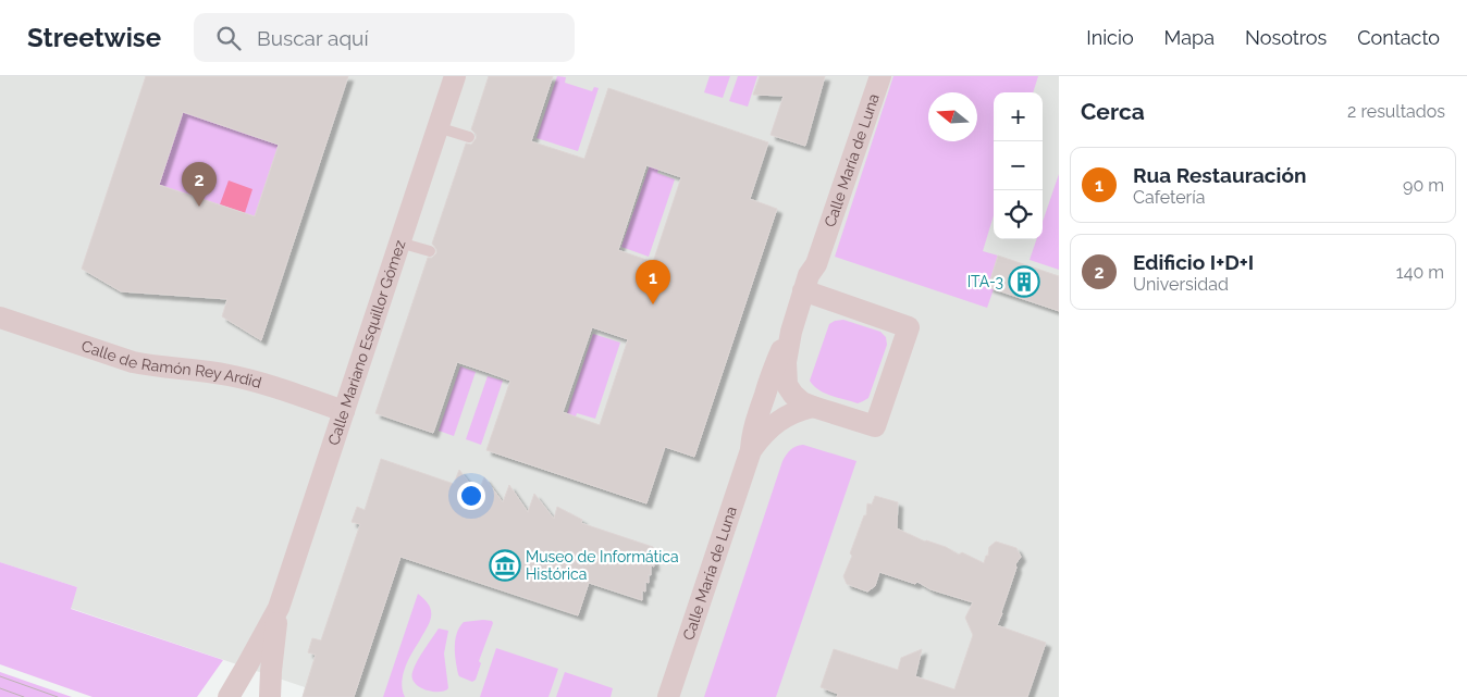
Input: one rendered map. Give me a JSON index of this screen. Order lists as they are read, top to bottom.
{
  "streets": {
    "street": ["Calle María de Luna", "Calle Mariano Esquillor Gómez", "Calle de Ramón Rey Ardid"]
  },
  "crossings": [
    ["Calle Mariano Esquillor Gómez", "Calle de Ramón Rey Ardid"]
  ],
  "places": {
    "building": ["ITA-3"],
    "museum": ["Museo de Informática Histórica"]
  },
  "north": "left",
  "page": {
    "header": "Streetwise",
    "search": "Buscar aquí",
    "nav": [
      "Inicio",
      "Mapa",
      "Nosotros",
      "Contacto"
    ],
    "heading": ["Cerca", "2 resultados"],
    "map_buttons": ["+", "−"],
    "list": [
      {
        "mark": "1",
        "name": "Rua Restauración",
        "note": "Cafetería",
        "value": "90 m"
      },
      {
        "mark": "2",
        "name": "Edificio I+D+I",
        "note": "Universidad",
        "value": "140 m"
      }
    ],
    "pins": ["2", "1"]
  }
}
